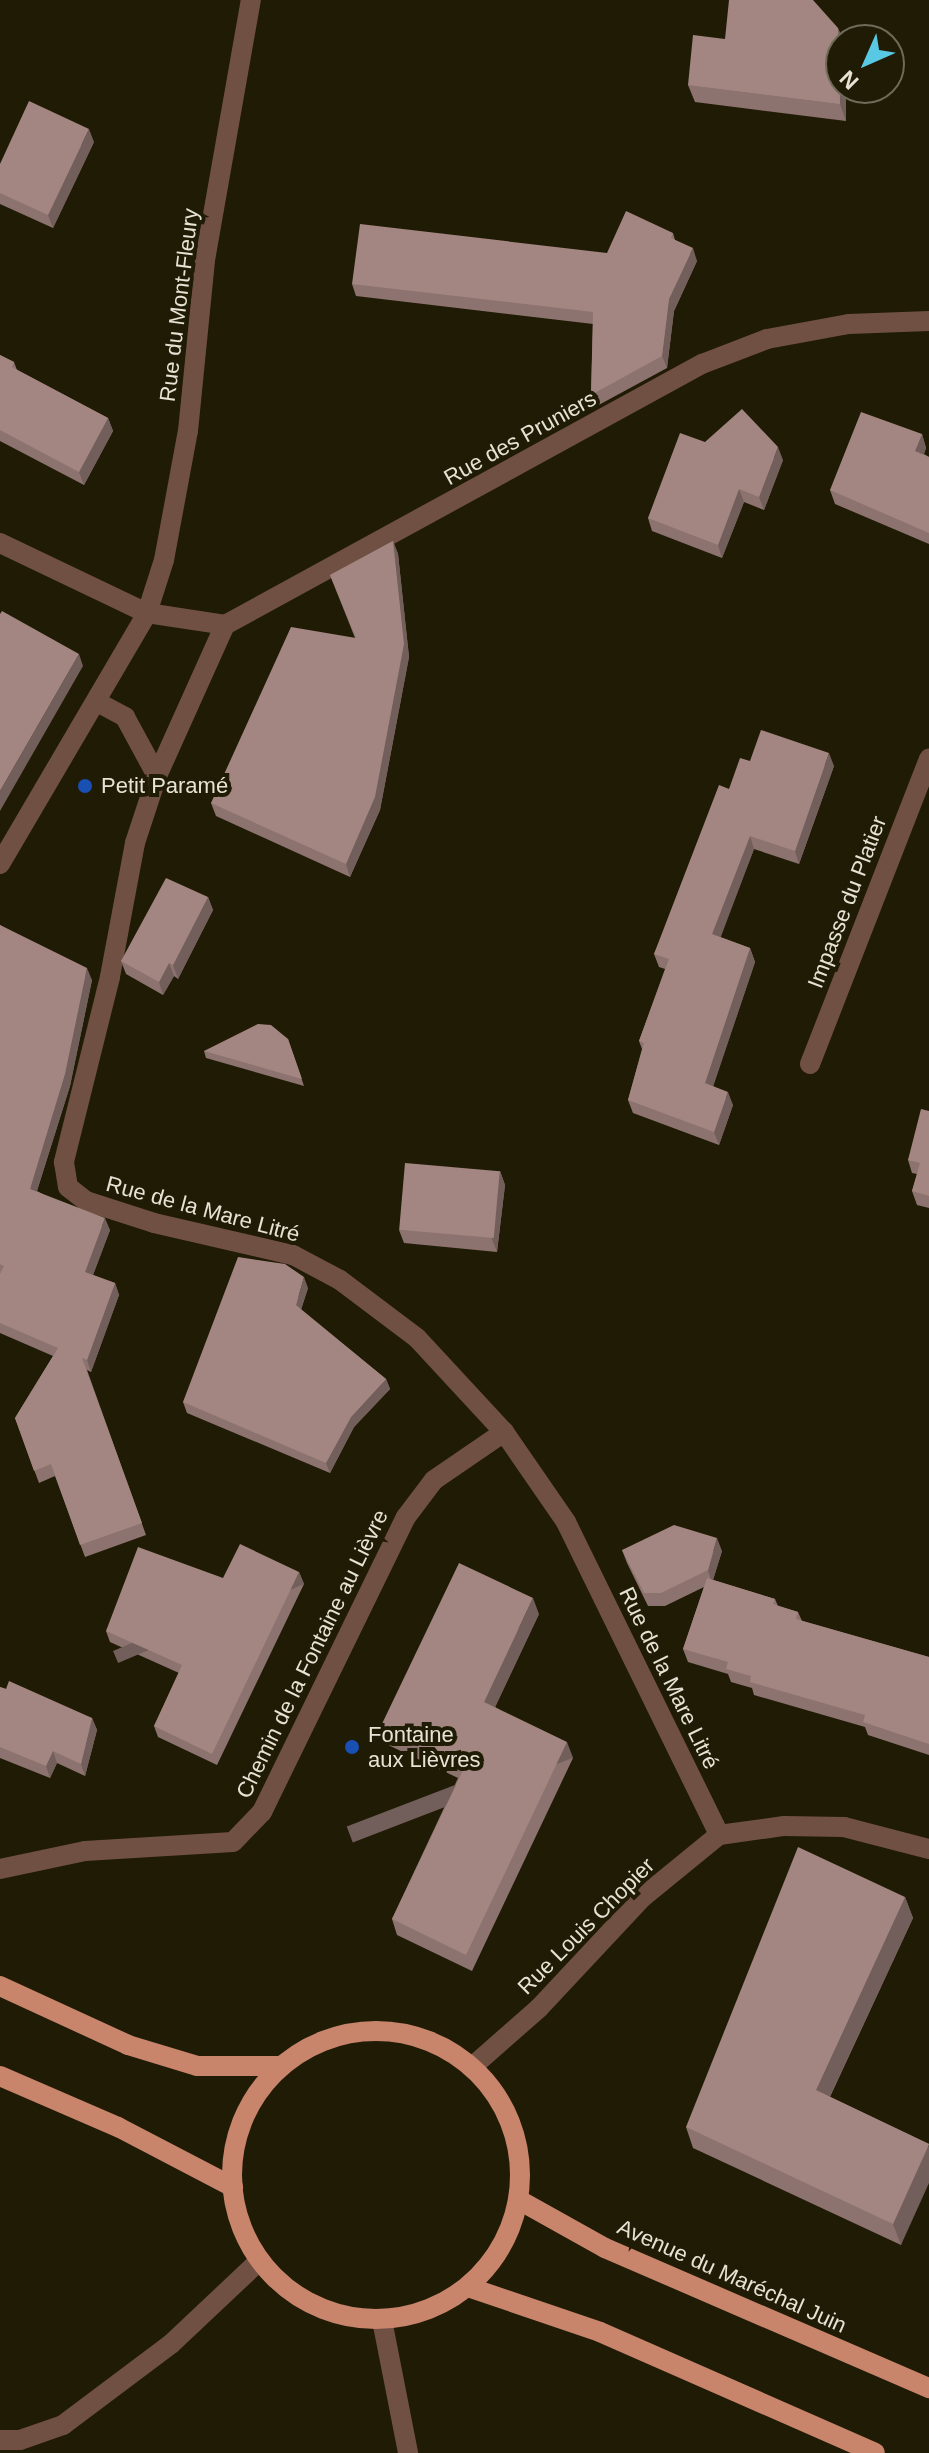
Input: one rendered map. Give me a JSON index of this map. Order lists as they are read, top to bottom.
{
  "streets": {
    "main road": ["Avenue du Maréchal Juin"],
    "street": [
      "Rue du Mont-Fleury",
      "Rue des Pruniers",
      "Impasse du Platier",
      "Rue de la Mare Litré",
      "Chemin de la Fontaine au Lièvre",
      "Rue Louis Chopier"
    ]
  },
  "crossings": [
    ["Rue de la Mare Litré", "Chemin de la Fontaine au Lièvre"],
    ["Rue de la Mare Litré", "Rue Louis Chopier"]
  ],
  "places": ["Petit Paramé", "Fontaine aux Lièvres"],
  "north": "bottom left"
}
